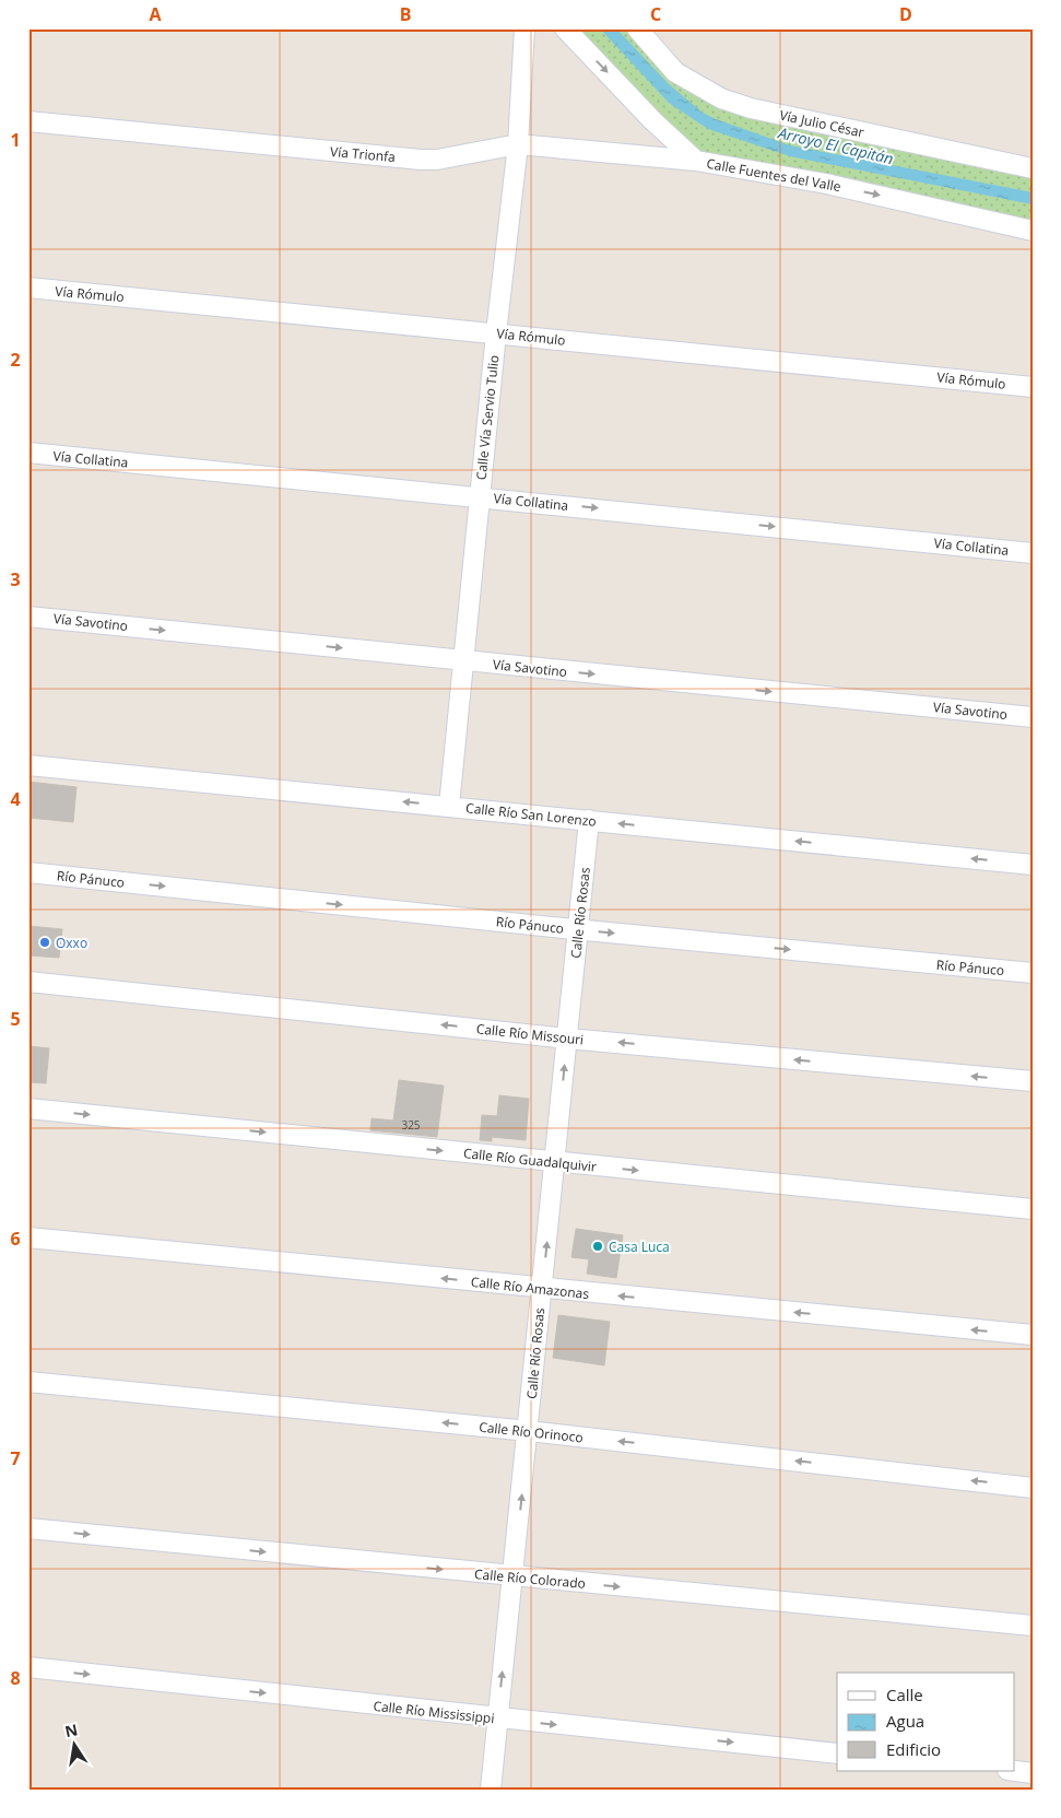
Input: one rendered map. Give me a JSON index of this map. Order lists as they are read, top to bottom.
{
  "streets": {
    "street": [
      "Vía Julio César",
      "Vía Trionfa",
      "Calle Fuentes del Valle",
      "Vía Rómulo",
      "Calle Vía Servio Tulio",
      "Vía Collatina",
      "Vía Savotino",
      "Calle Río San Lorenzo",
      "Río Pánuco",
      "Calle Río Rosas",
      "Calle Río Missouri",
      "Calle Río Guadalquivir",
      "Calle Río Amazonas",
      "Calle Río Orinoco",
      "Calle Río Colorado",
      "Calle Río Mississippi"
    ]
  },
  "crossings": [
    ["Vía Trionfa", "Calle Fuentes del Valle"],
    ["Vía Trionfa", "Calle Vía Servio Tulio"],
    ["Vía Rómulo", "Calle Vía Servio Tulio"],
    ["Calle Vía Servio Tulio", "Vía Collatina"],
    ["Calle Vía Servio Tulio", "Vía Savotino"],
    ["Calle Vía Servio Tulio", "Calle Río San Lorenzo"],
    ["Calle Río San Lorenzo", "Calle Río Rosas"],
    ["Río Pánuco", "Calle Río Rosas"],
    ["Calle Río Rosas", "Calle Río Missouri"],
    ["Calle Río Rosas", "Calle Río Guadalquivir"],
    ["Calle Río Rosas", "Calle Río Amazonas"],
    ["Calle Río Rosas", "Calle Río Orinoco"],
    ["Calle Río Rosas", "Calle Río Colorado"],
    ["Calle Río Rosas", "Calle Río Mississippi"]
  ],
  "one_way": [
    "Calle Fuentes del Valle",
    "Vía Collatina",
    "Vía Savotino",
    "Calle Río San Lorenzo",
    "Río Pánuco",
    "Calle Río Rosas",
    "Calle Río Missouri",
    "Calle Río Guadalquivir",
    "Calle Río Amazonas",
    "Calle Río Orinoco",
    "Calle Río Colorado",
    "Calle Río Mississippi"
  ],
  "water": ["Arroyo El Capitán"],
  "places": ["Oxxo", "Casa Luca"],
  "house_numbers": ["325"],
  "legend": ["Calle", "Agua", "Edificio"],
  "north": "top",
  "grid": {
    "columns": [
      "A",
      "B",
      "C",
      "D"
    ],
    "rows": [
      "1",
      "2",
      "3",
      "4",
      "5",
      "6",
      "7",
      "8"
    ]
  }
}
